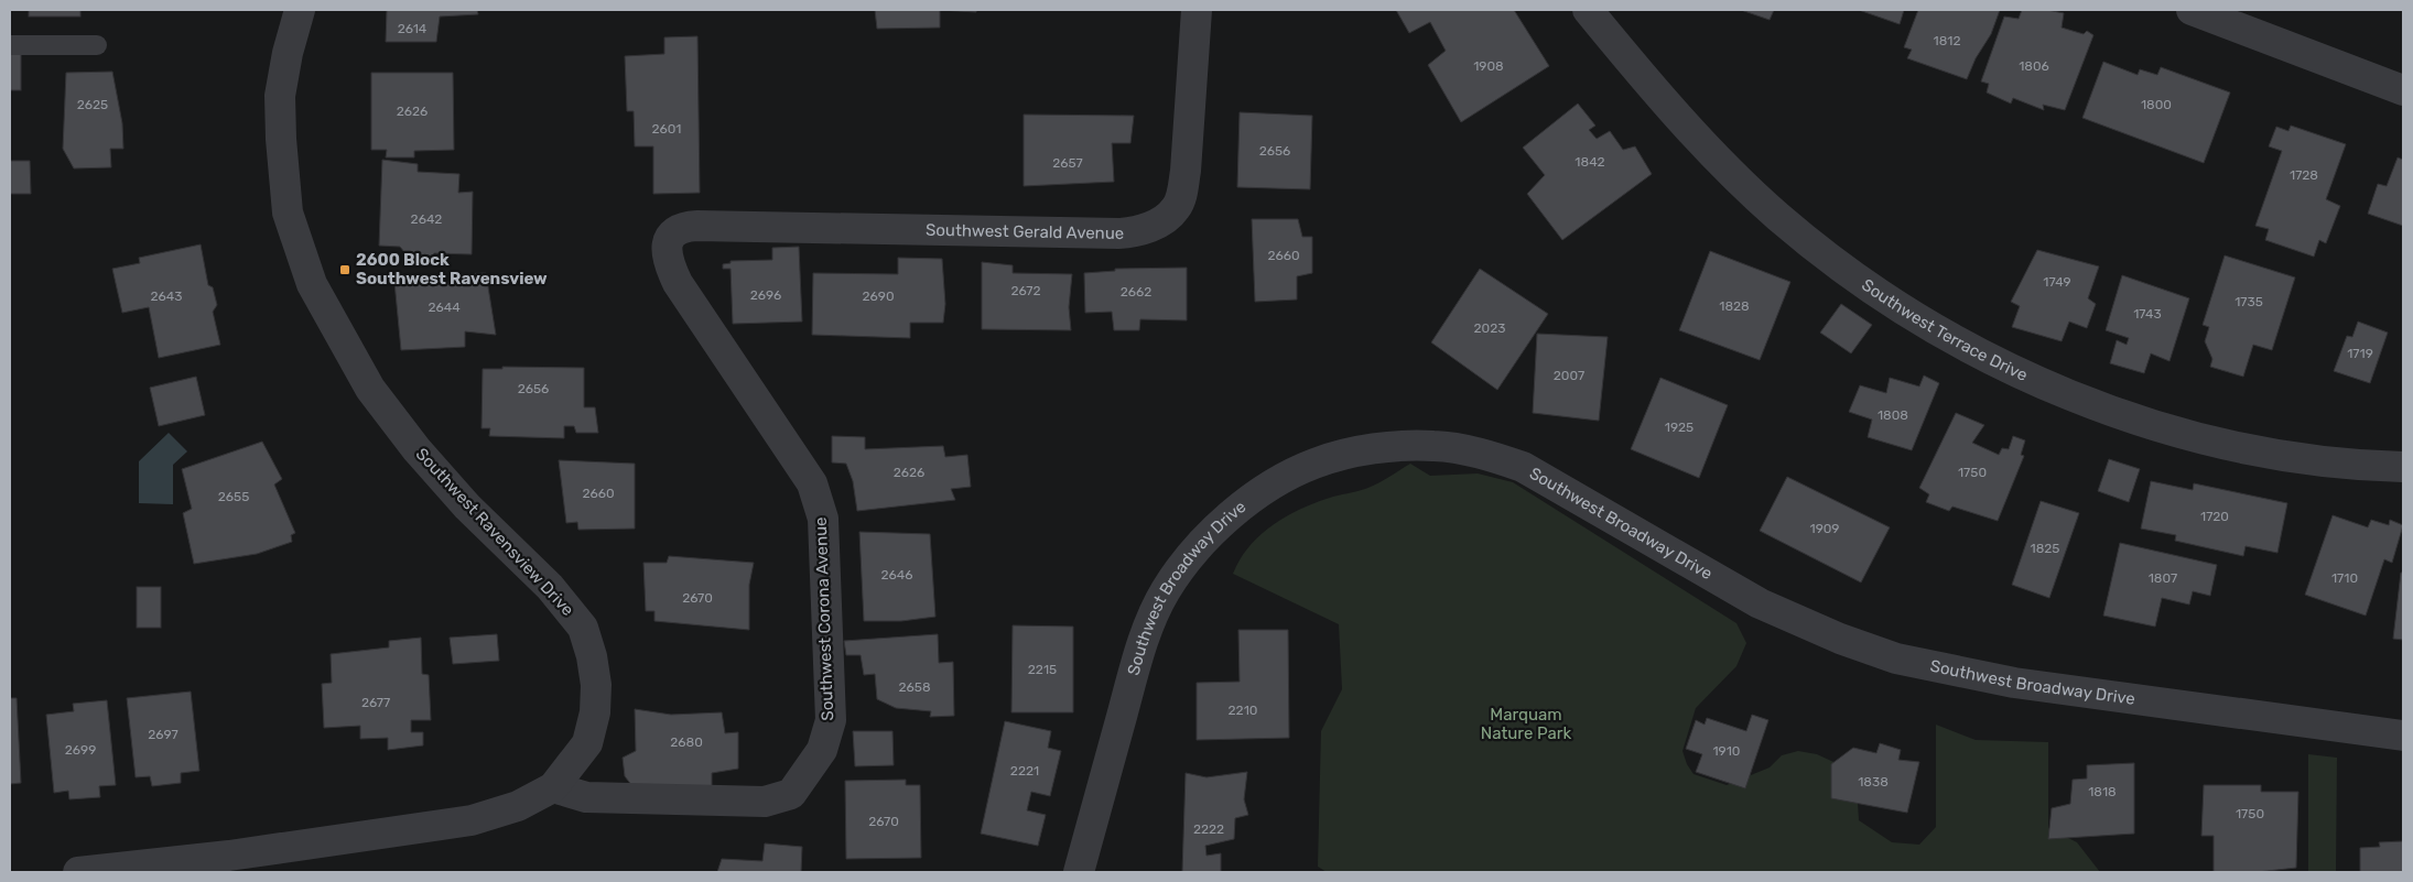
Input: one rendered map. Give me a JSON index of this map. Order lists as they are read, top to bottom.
{
  "streets": {
    "street": [
      "Southwest Gerald Avenue",
      "Southwest Terrace Drive",
      "Southwest Broadway Drive",
      "Southwest Ravensview Drive",
      "Southwest Corona Avenue"
    ]
  },
  "crossings": [
    ["Southwest Gerald Avenue", "Southwest Corona Avenue"],
    ["Southwest Ravensview Drive", "Southwest Corona Avenue"]
  ],
  "parks": ["Marquam Nature Park"],
  "places": {
    "transit": ["2600 Block Southwest Ravensview"]
  },
  "house_numbers": [
    "2614",
    "1812",
    "1908",
    "1806",
    "2625",
    "1800",
    "2626",
    "2601",
    "2656",
    "1842",
    "2657",
    "1728",
    "2642",
    "2660",
    "1749",
    "2672",
    "2662",
    "2696",
    "2643",
    "2690",
    "1735",
    "1828",
    "2644",
    "1743",
    "2023",
    "1719",
    "2007",
    "2656",
    "1808",
    "1925",
    "2626",
    "1750",
    "2660",
    "2655",
    "1720",
    "1909",
    "1825",
    "2646",
    "1807",
    "1710",
    "2670",
    "2215",
    "2658",
    "2677",
    "2210",
    "2697",
    "2680",
    "2699",
    "1910",
    "2221",
    "1838",
    "1818",
    "1750",
    "2670",
    "2222"
  ]
}
